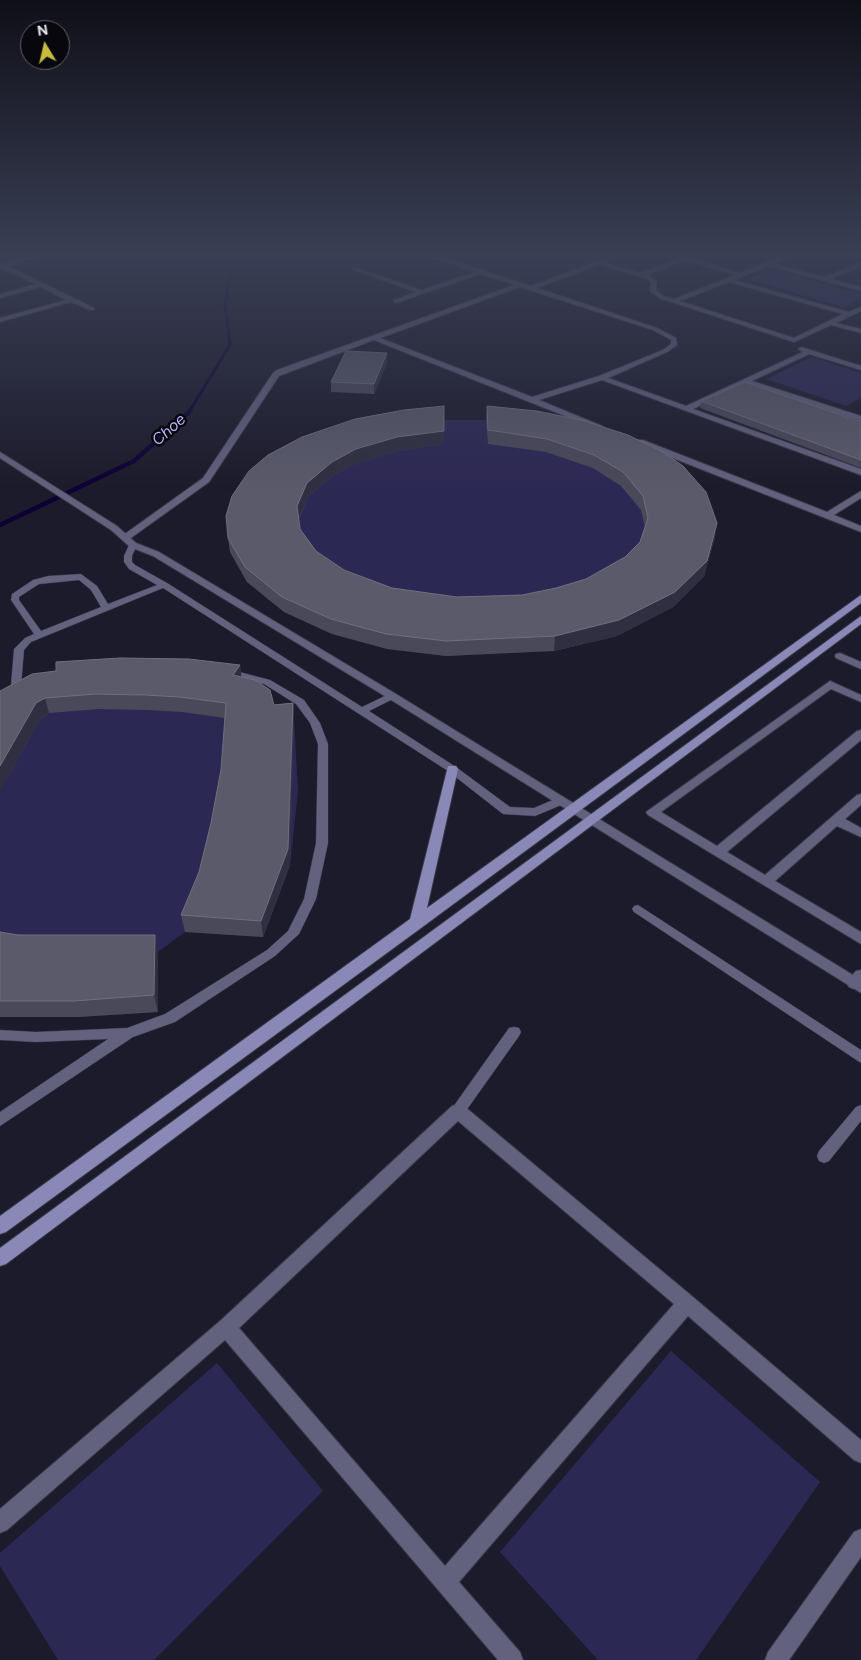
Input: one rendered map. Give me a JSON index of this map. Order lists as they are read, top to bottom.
{
  "water": ["Choe"],
  "north": "top"
}
